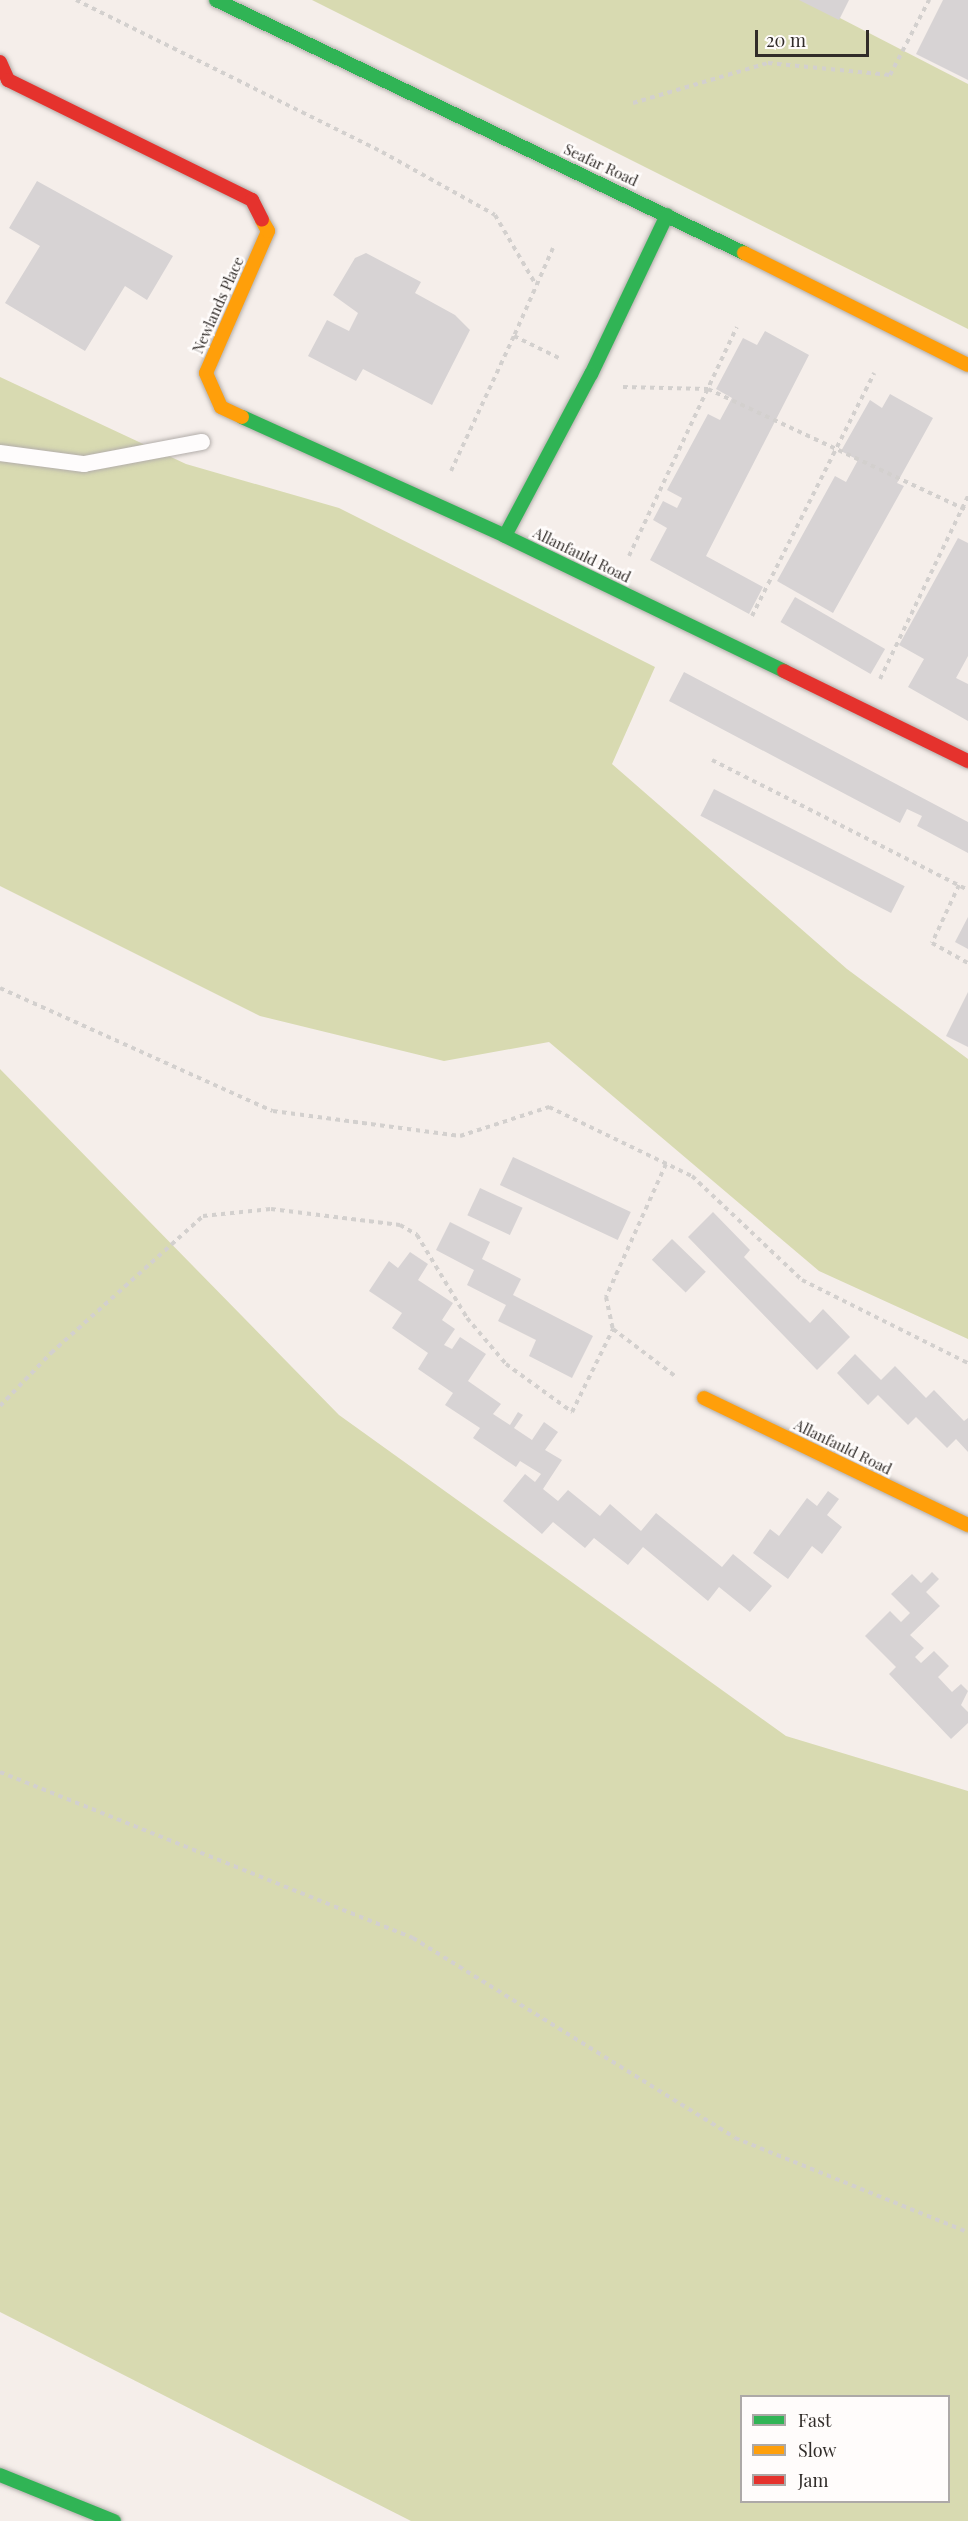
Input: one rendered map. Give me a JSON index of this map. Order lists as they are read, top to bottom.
{
  "streets": {
    "street": ["Seafar Road", "Newlands Place", "Allanfauld Road"]
  },
  "crossings": [
    ["Newlands Place", "Allanfauld Road"]
  ],
  "legend": ["Fast", "Slow", "Jam"],
  "scale_bar": "20 m"
}
